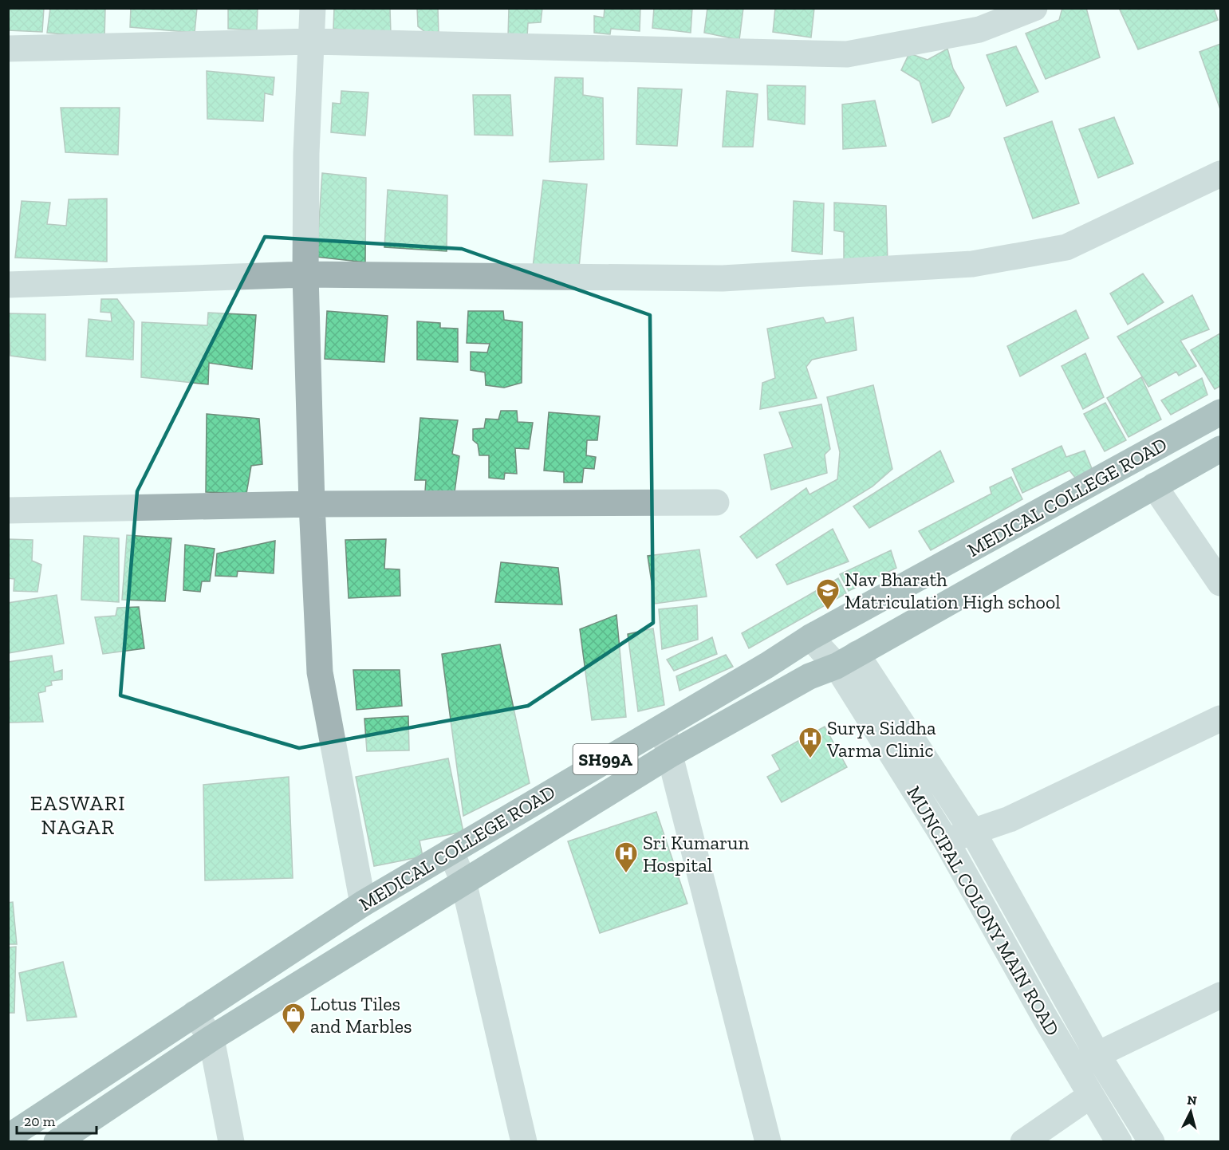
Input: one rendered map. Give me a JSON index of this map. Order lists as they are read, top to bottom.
{
  "streets": {
    "main road": ["MEDICAL COLLEGE ROAD", "SH99A"],
    "street": ["MUNCIPAL COLONY MAIN ROAD"]
  },
  "crossings": [
    ["MEDICAL COLLEGE ROAD", "MUNCIPAL COLONY MAIN ROAD"]
  ],
  "districts": ["EASWARI NAGAR"],
  "places": {
    "school or university": ["Nav Bharath Matriculation High school"],
    "hospital": ["Surya Siddha Varma Clinic", "Sri Kumarun Hospital"],
    "shop": ["Lotus Tiles and Marbles"]
  },
  "scale_bar": "20 m",
  "north": "top"
}
